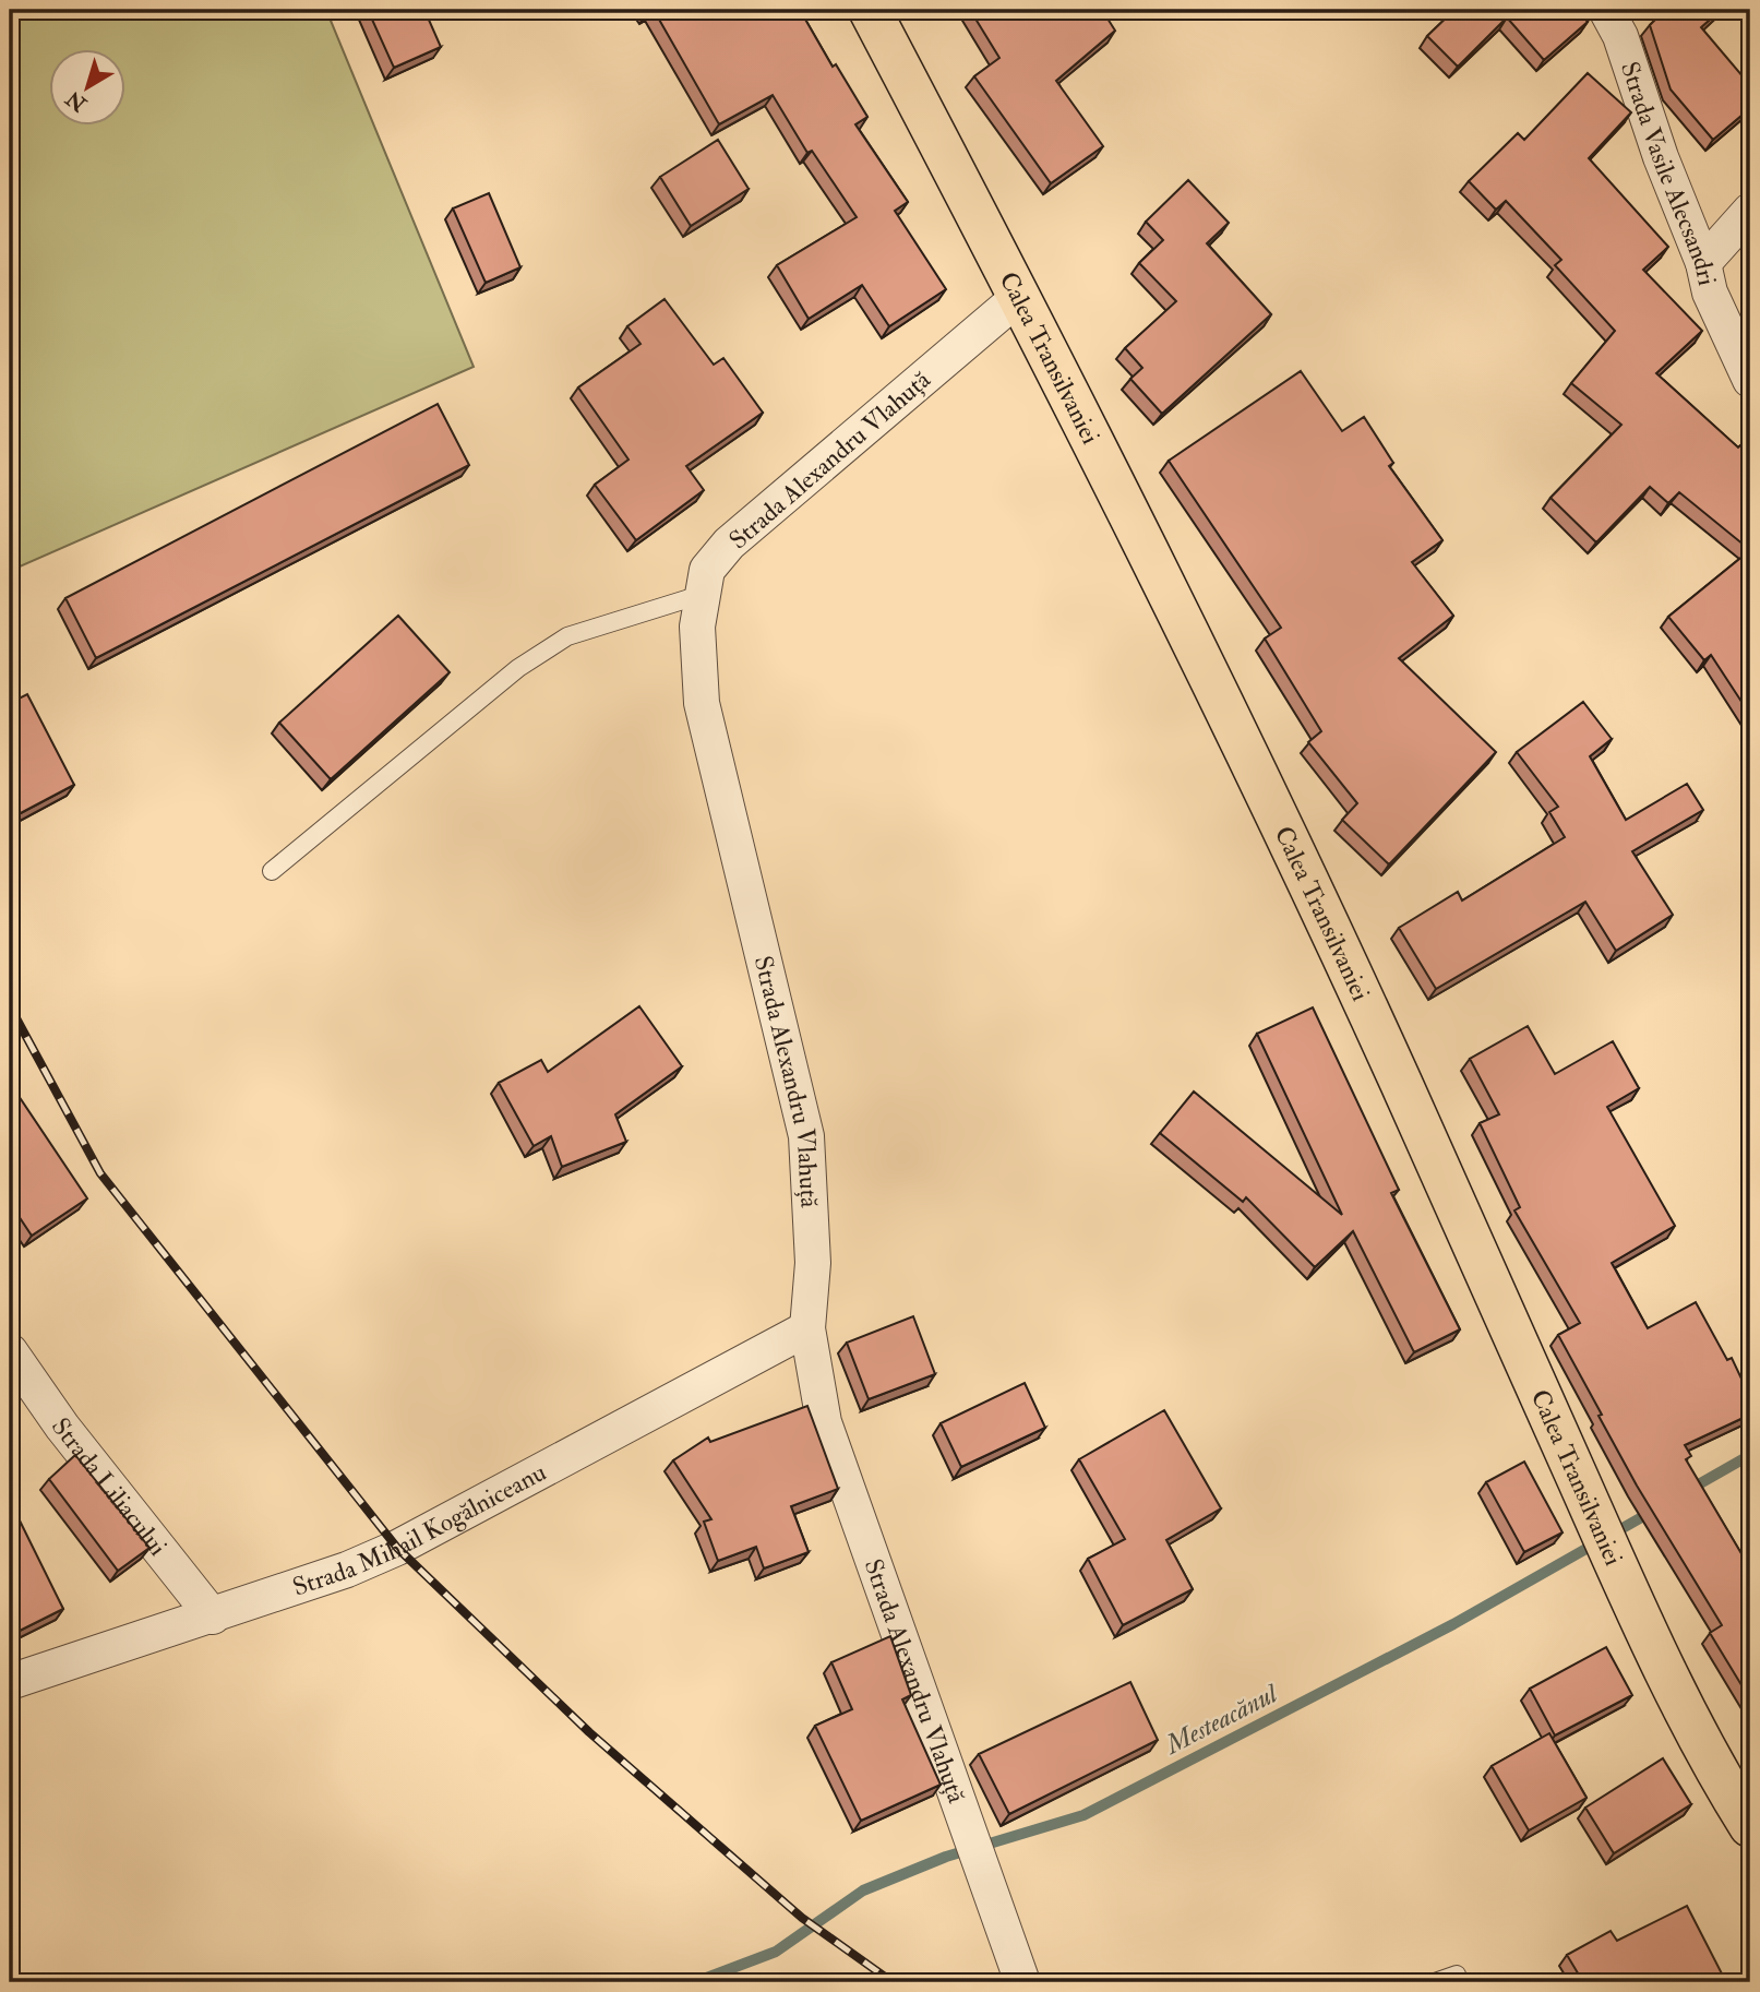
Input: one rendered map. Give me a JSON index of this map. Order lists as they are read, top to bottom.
{
  "streets": {
    "highway": ["Calea Transilvaniei"],
    "street": [
      "Strada Vasile Alecsandri",
      "Strada Alexandru Vlahuță",
      "Strada Liliacului",
      "Strada Mihail Kogălniceanu"
    ]
  },
  "crossings": [
    ["Calea Transilvaniei", "Strada Alexandru Vlahuță"],
    ["Strada Alexandru Vlahuță", "Strada Mihail Kogălniceanu"],
    ["Strada Liliacului", "Strada Mihail Kogălniceanu"]
  ],
  "water": ["Mesteacănul"],
  "north": "bottom left"
}
